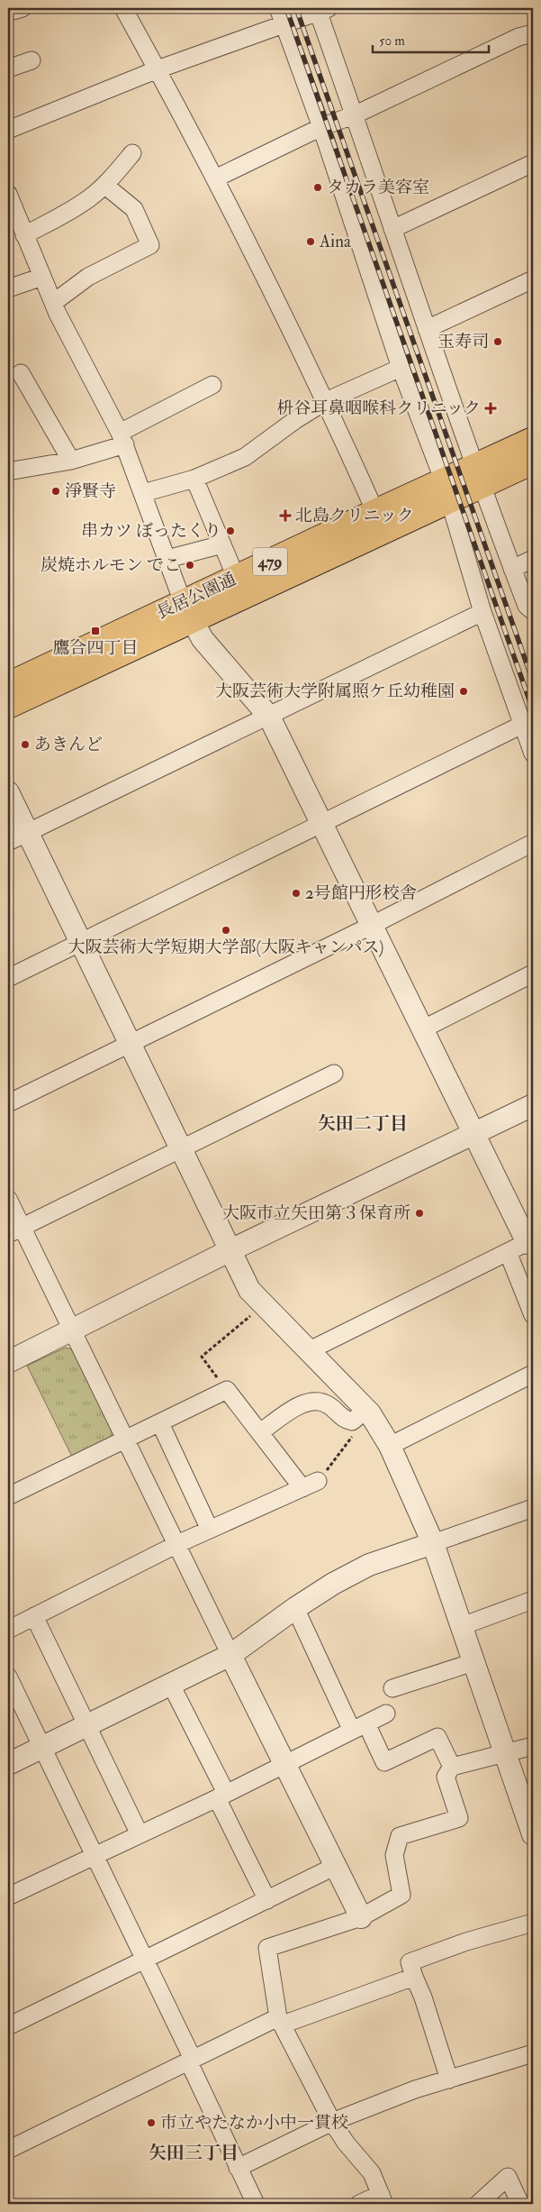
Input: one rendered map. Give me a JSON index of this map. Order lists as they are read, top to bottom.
{
  "streets": {
    "highway": ["479", "長居公園通"]
  },
  "districts": ["矢田二丁目", "矢田三丁目"],
  "places": {
    "other": [
      "タカラ美容室",
      "Aina",
      "玉寿司",
      "淨賢寺",
      "串カツ ぼったくり",
      "炭焼ホルモン でこ",
      "大阪芸術大学附属照ケ丘幼稚園",
      "あきんど",
      "2号館円形校舎",
      "大阪芸術大学短期大学部(大阪キャンパス)",
      "大阪市立矢田第３保育所",
      "市立やたなか小中一貫校"
    ],
    "health": ["枡谷耳鼻咽喉科クリニック", "北島クリニック"],
    "transit": ["鷹合四丁目"]
  },
  "scale_bar": "50 m"
}
